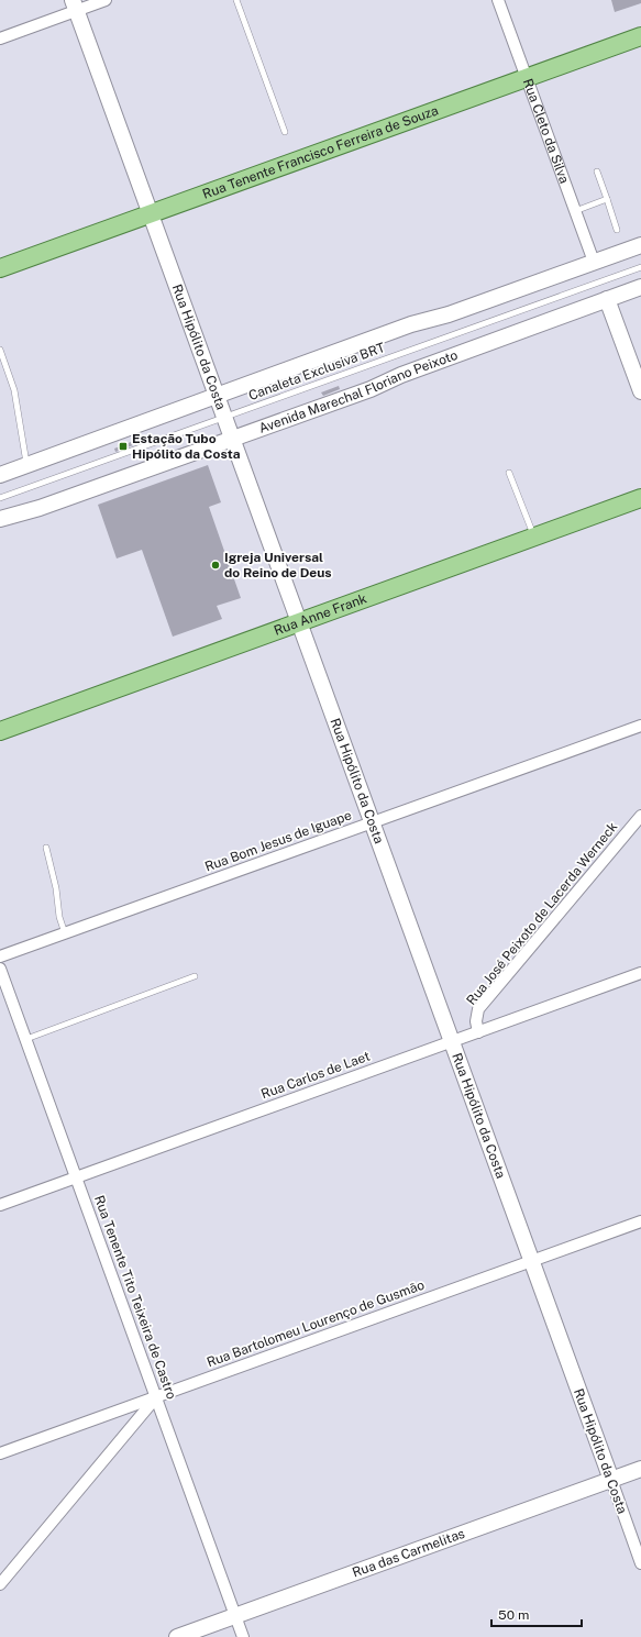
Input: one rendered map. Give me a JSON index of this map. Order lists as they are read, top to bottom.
{
  "streets": {
    "main road": ["Rua Tenente Francisco Ferreira de Souza", "Rua Anne Frank"],
    "street": [
      "Rua Cleto da Silva",
      "Rua Hipólito da Costa",
      "Avenida Marechal Floriano Peixoto",
      "Rua Bom Jesus de Iguape",
      "Rua José Peixoto de Lacerda Werneck",
      "Rua Carlos de Laet",
      "Rua Tenente Tito Teixeira de Castro",
      "Rua Bartolomeu Lourenço de Gusmão",
      "Rua das Carmelitas"
    ],
    "lane": ["Canaleta Exclusiva BRT"]
  },
  "crossings": [
    ["Rua Cleto da Silva", "Rua Tenente Francisco Ferreira de Souza"],
    ["Rua Tenente Francisco Ferreira de Souza", "Rua Hipólito da Costa"],
    ["Rua Hipólito da Costa", "Canaleta Exclusiva BRT"],
    ["Rua Hipólito da Costa", "Avenida Marechal Floriano Peixoto"],
    ["Rua Hipólito da Costa", "Rua Anne Frank"],
    ["Rua Hipólito da Costa", "Rua Bom Jesus de Iguape"],
    ["Rua Hipólito da Costa", "Rua Carlos de Laet"],
    ["Rua Hipólito da Costa", "Rua Bartolomeu Lourenço de Gusmão"],
    ["Rua Hipólito da Costa", "Rua das Carmelitas"],
    ["Rua José Peixoto de Lacerda Werneck", "Rua Carlos de Laet"],
    ["Rua Carlos de Laet", "Rua Tenente Tito Teixeira de Castro"],
    ["Rua Tenente Tito Teixeira de Castro", "Rua Bartolomeu Lourenço de Gusmão"],
    ["Rua Tenente Tito Teixeira de Castro", "Rua das Carmelitas"]
  ],
  "places": {
    "transit": ["Estação Tubo Hipólito da Costa"],
    "other": ["Igreja Universal do Reino de Deus"]
  },
  "scale_bar": "50 m"
}
